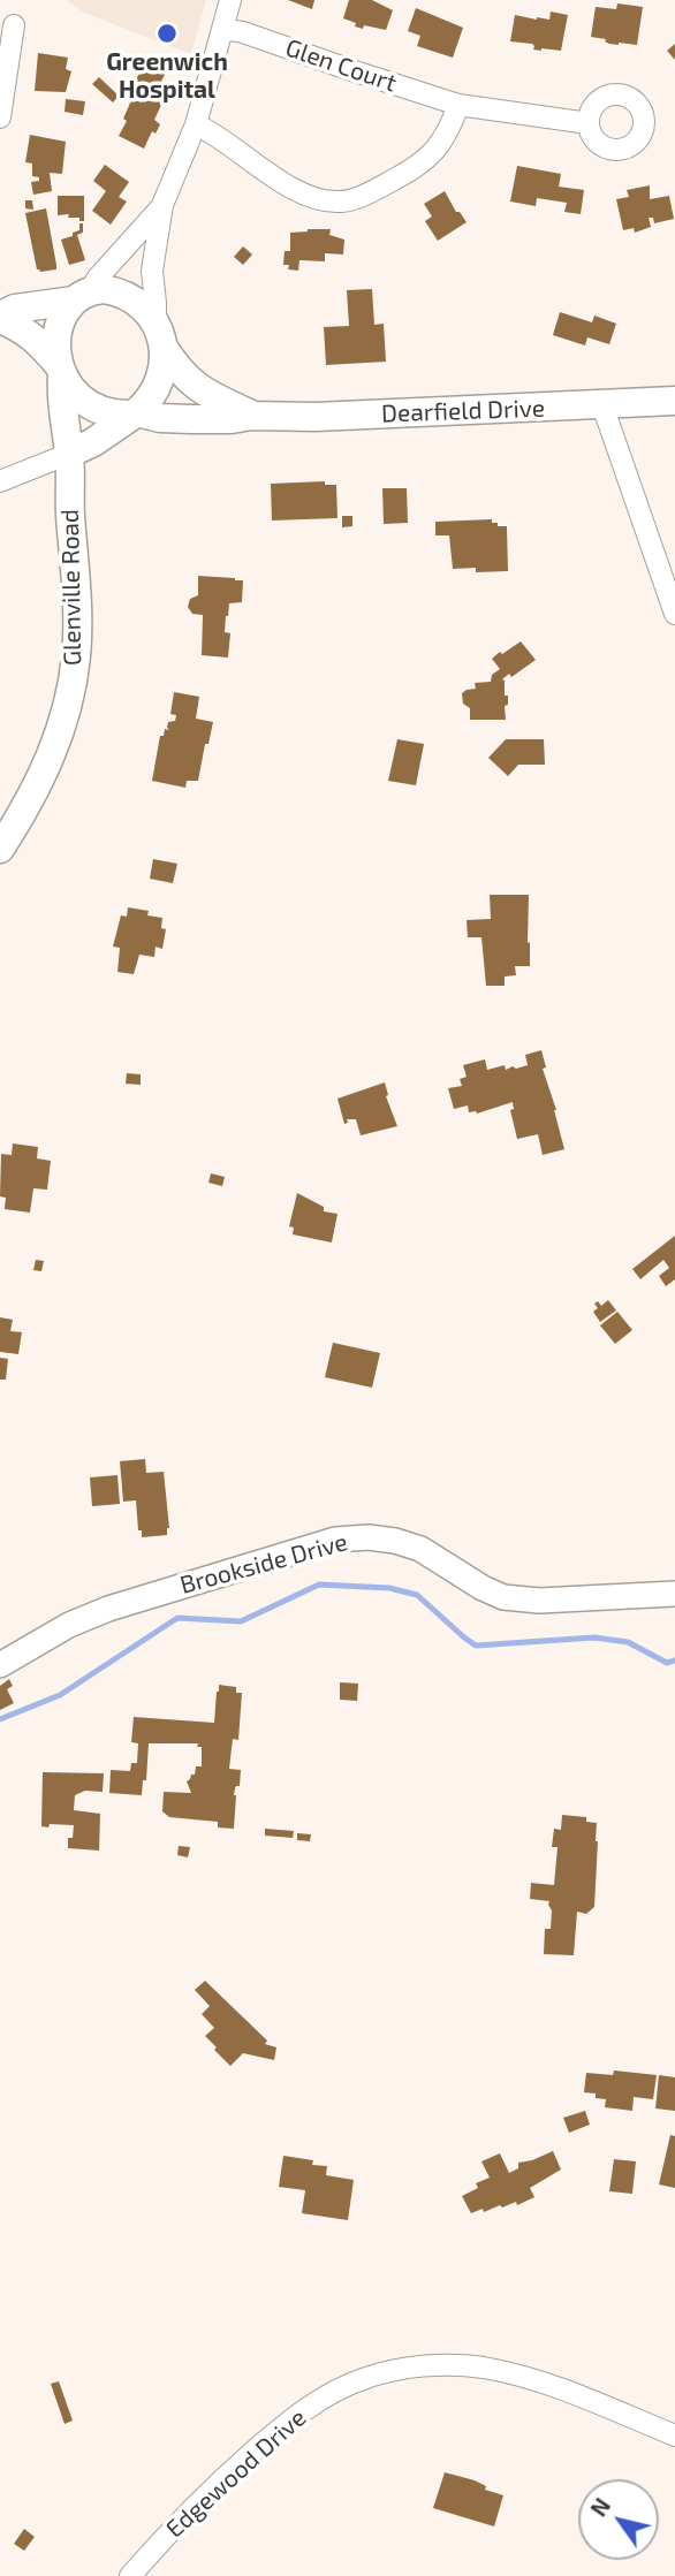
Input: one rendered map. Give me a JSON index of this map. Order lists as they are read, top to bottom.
{
  "streets": {
    "main road": ["Dearfield Drive", "Glenville Road"],
    "street": ["Glen Court", "Brookside Drive", "Edgewood Drive"]
  },
  "crossings": [
    ["Dearfield Drive", "Glenville Road"]
  ],
  "places": ["Greenwich Hospital"],
  "north": "top left"
}
